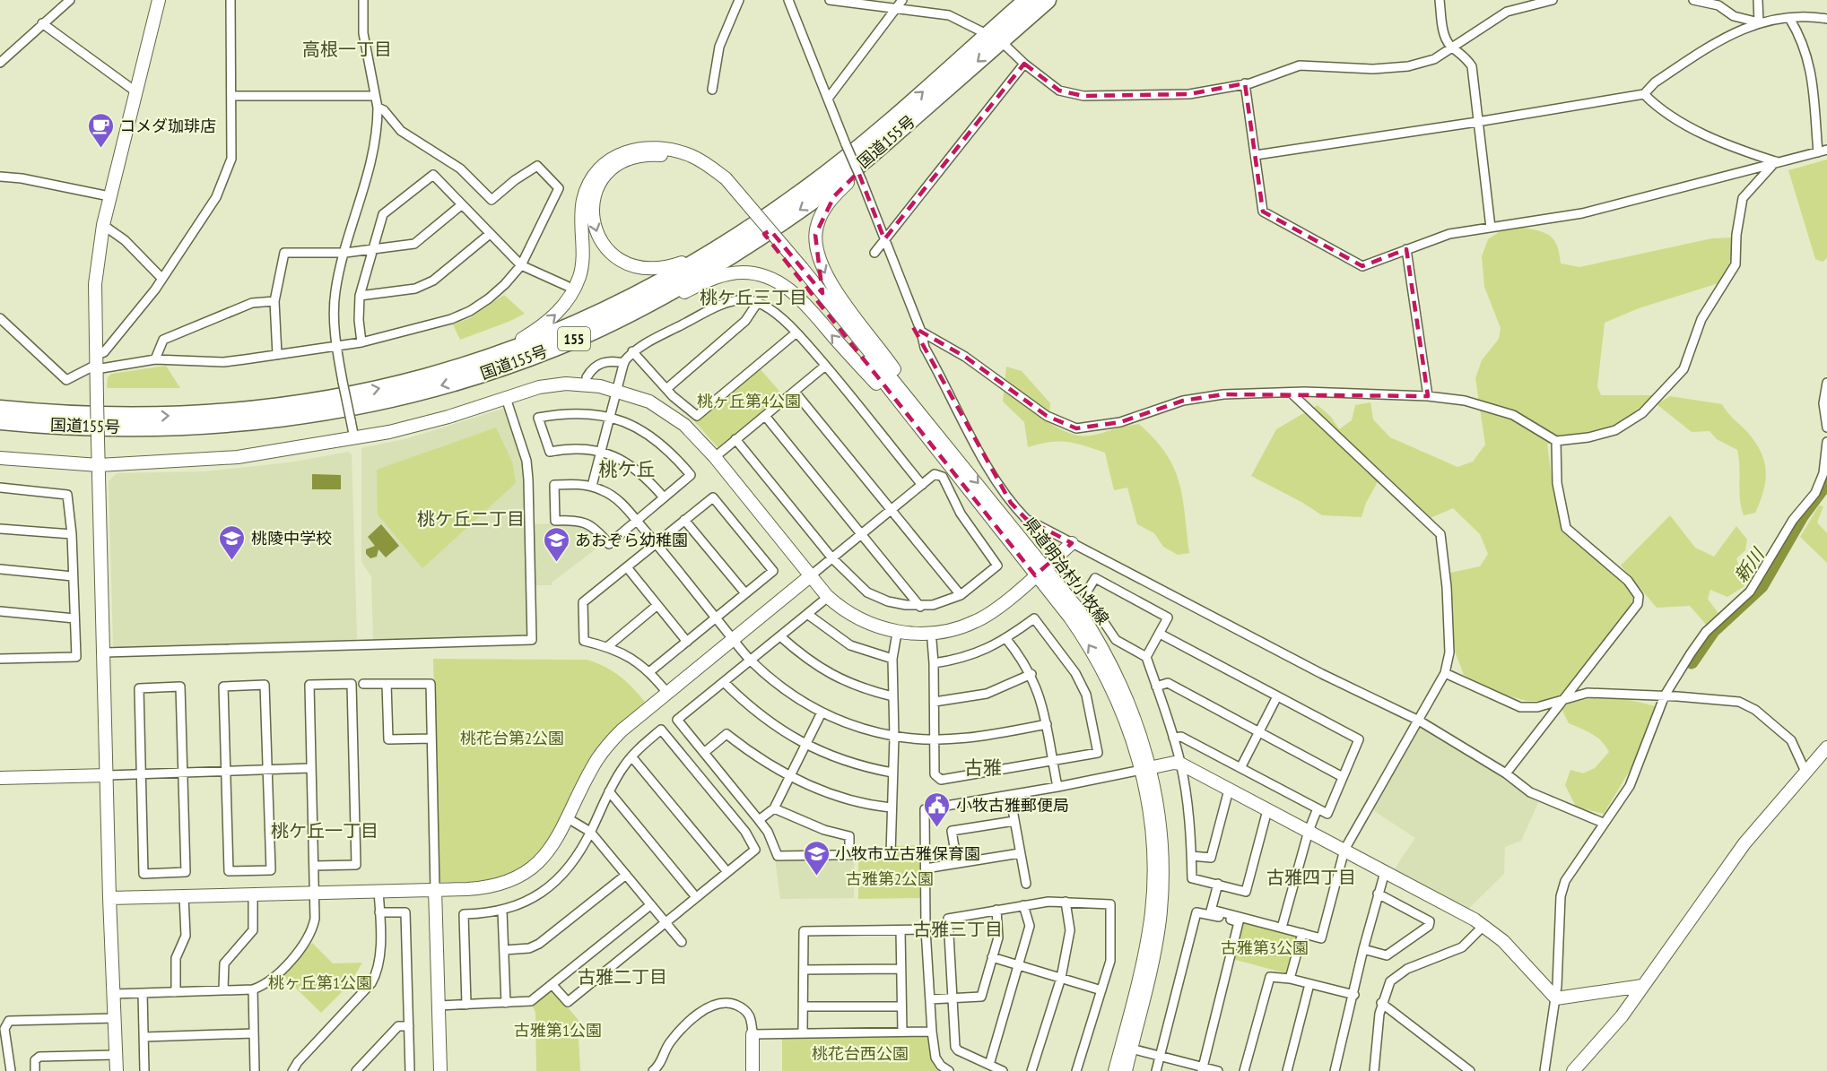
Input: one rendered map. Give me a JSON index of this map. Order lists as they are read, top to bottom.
{
  "streets": {
    "highway": ["国道155号", "155"],
    "street": ["県道明治村小牧線"]
  },
  "districts": [
    "高根一丁目",
    "桃ケ丘三丁目",
    "桃ケ丘",
    "桃ケ丘二丁目",
    "古雅",
    "桃ケ丘一丁目",
    "古雅四丁目",
    "古雅三丁目",
    "古雅二丁目"
  ],
  "water": ["新川"],
  "parks": [
    "桃ヶ丘第4公園",
    "桃花台第2公園",
    "古雅第2公園",
    "古雅第3公園",
    "桃ヶ丘第1公園",
    "古雅第1公園",
    "桃花台西公園"
  ],
  "places": {
    "cafe": ["コメダ珈琲店"],
    "school or university": ["桃陵中学校", "あおぞら幼稚園", "小牧市立古雅保育園"],
    "public building": ["小牧古雅郵便局"]
  }
}
